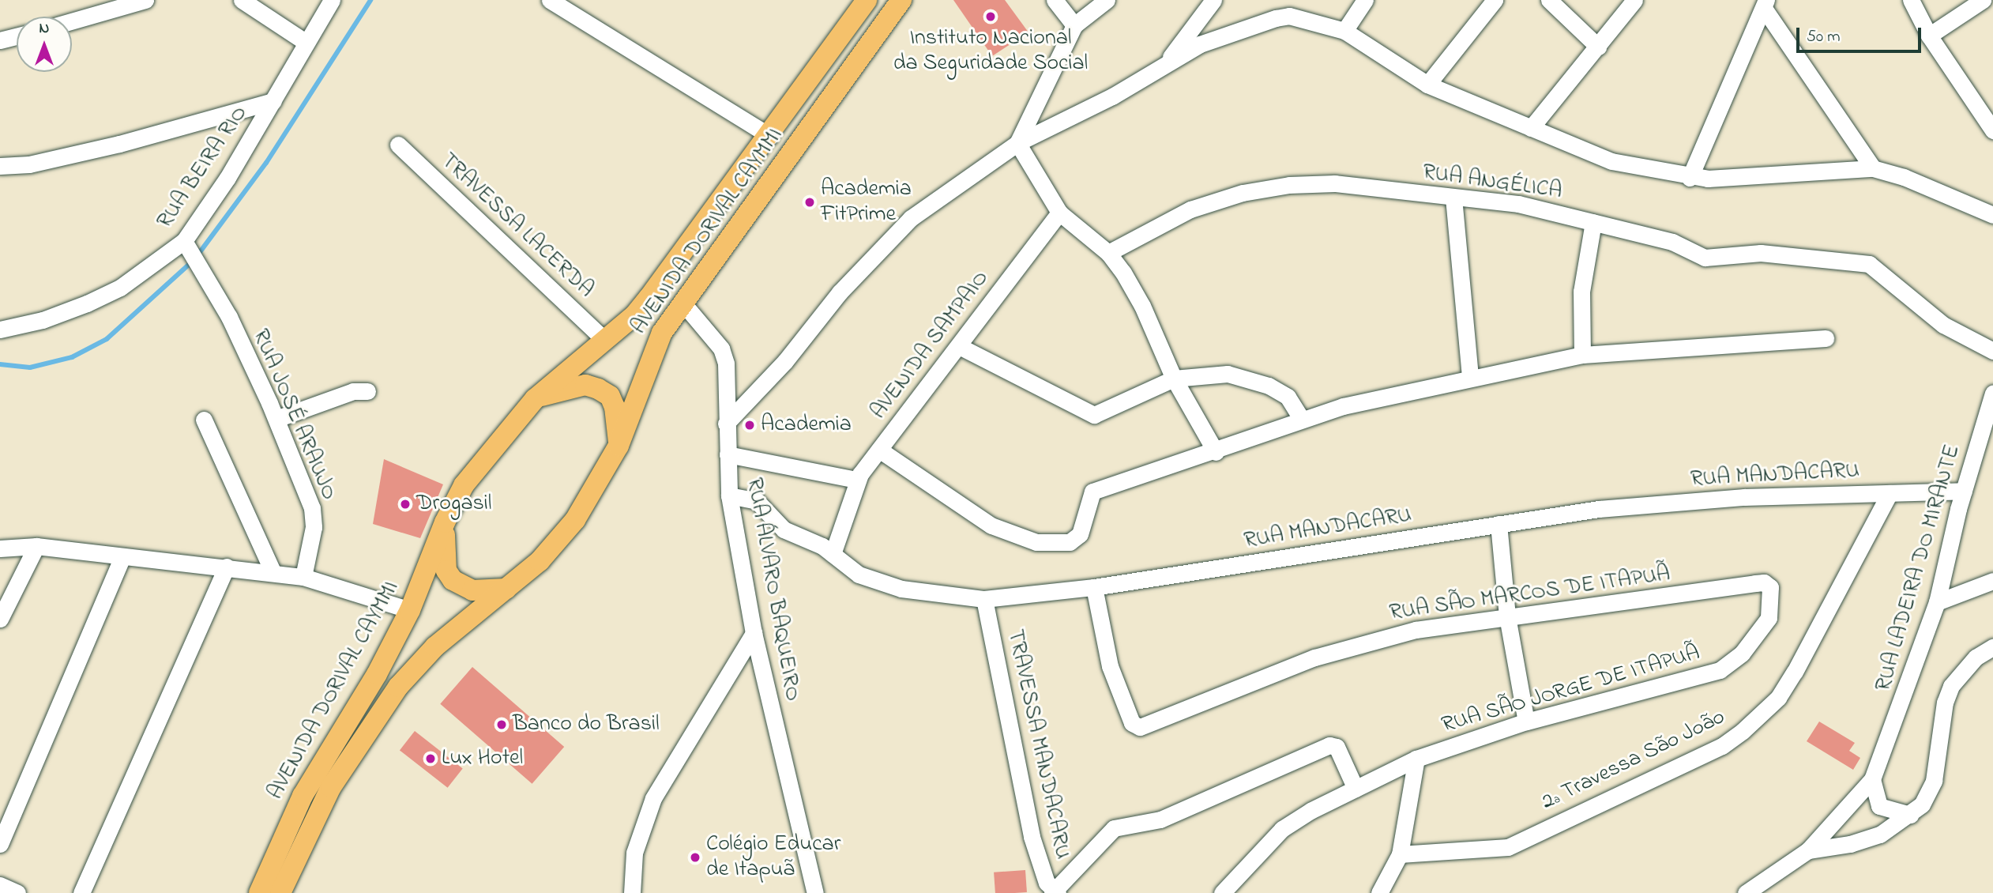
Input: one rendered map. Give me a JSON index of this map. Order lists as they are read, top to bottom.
{
  "streets": {
    "main road": ["AVENIDA DORIVAL CAYMMI"],
    "street": [
      "RUA BEIRA RIO",
      "RUA ANGÉLICA",
      "TRAVESSA LACERDA",
      "AVENIDA SAMPAIO",
      "RUA JOSÉ ARAUJO",
      "RUA MANDACARU",
      "RUA LADEIRA DO MIRANTE",
      "RUA ÁLVARO BAQUEIRO",
      "RUA SÃO MARCOS DE ITAPUÃ",
      "RUA SÃO JORGE DE ITAPUÃ",
      "TRAVESSA MANDACARU",
      "2ª Travessa São João"
    ]
  },
  "crossings": [
    ["RUA BEIRA RIO", "RUA JOSÉ ARAUJO"],
    ["TRAVESSA LACERDA", "AVENIDA DORIVAL CAYMMI"],
    ["AVENIDA DORIVAL CAYMMI", "RUA ÁLVARO BAQUEIRO"],
    ["AVENIDA SAMPAIO", "RUA MANDACARU"],
    ["RUA MANDACARU", "RUA LADEIRA DO MIRANTE"],
    ["RUA MANDACARU", "RUA ÁLVARO BAQUEIRO"],
    ["RUA MANDACARU", "RUA SÃO MARCOS DE ITAPUÃ"],
    ["RUA MANDACARU", "TRAVESSA MANDACARU"],
    ["RUA MANDACARU", "2ª Travessa São João"],
    ["RUA SÃO MARCOS DE ITAPUÃ", "RUA SÃO JORGE DE ITAPUÃ"]
  ],
  "places": [
    "Instituto Nacional da Seguridade Social",
    "Academia FitPrime",
    "Academia",
    "Drogasil",
    "Banco do Brasil",
    "Lux Hotel",
    "Colégio Educar de Itapuã"
  ],
  "scale_bar": "50 m",
  "north": "top"
}
